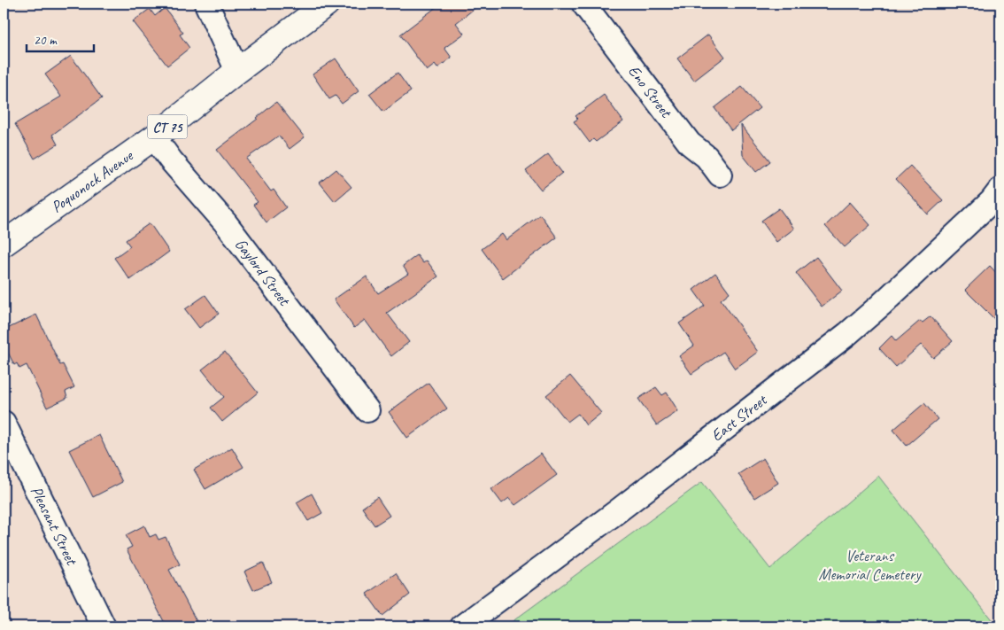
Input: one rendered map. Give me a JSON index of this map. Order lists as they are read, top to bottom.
{
  "streets": {
    "main road": ["CT 75", "Poquonock Avenue"],
    "street": [
      "Eno Street",
      "Gaylord Street",
      "East Street",
      "Pleasant Street"
    ]
  },
  "crossings": [
    ["Poquonock Avenue", "Gaylord Street"]
  ],
  "parks": ["Veterans Memorial Cemetery"],
  "scale_bar": "20 m"
}
